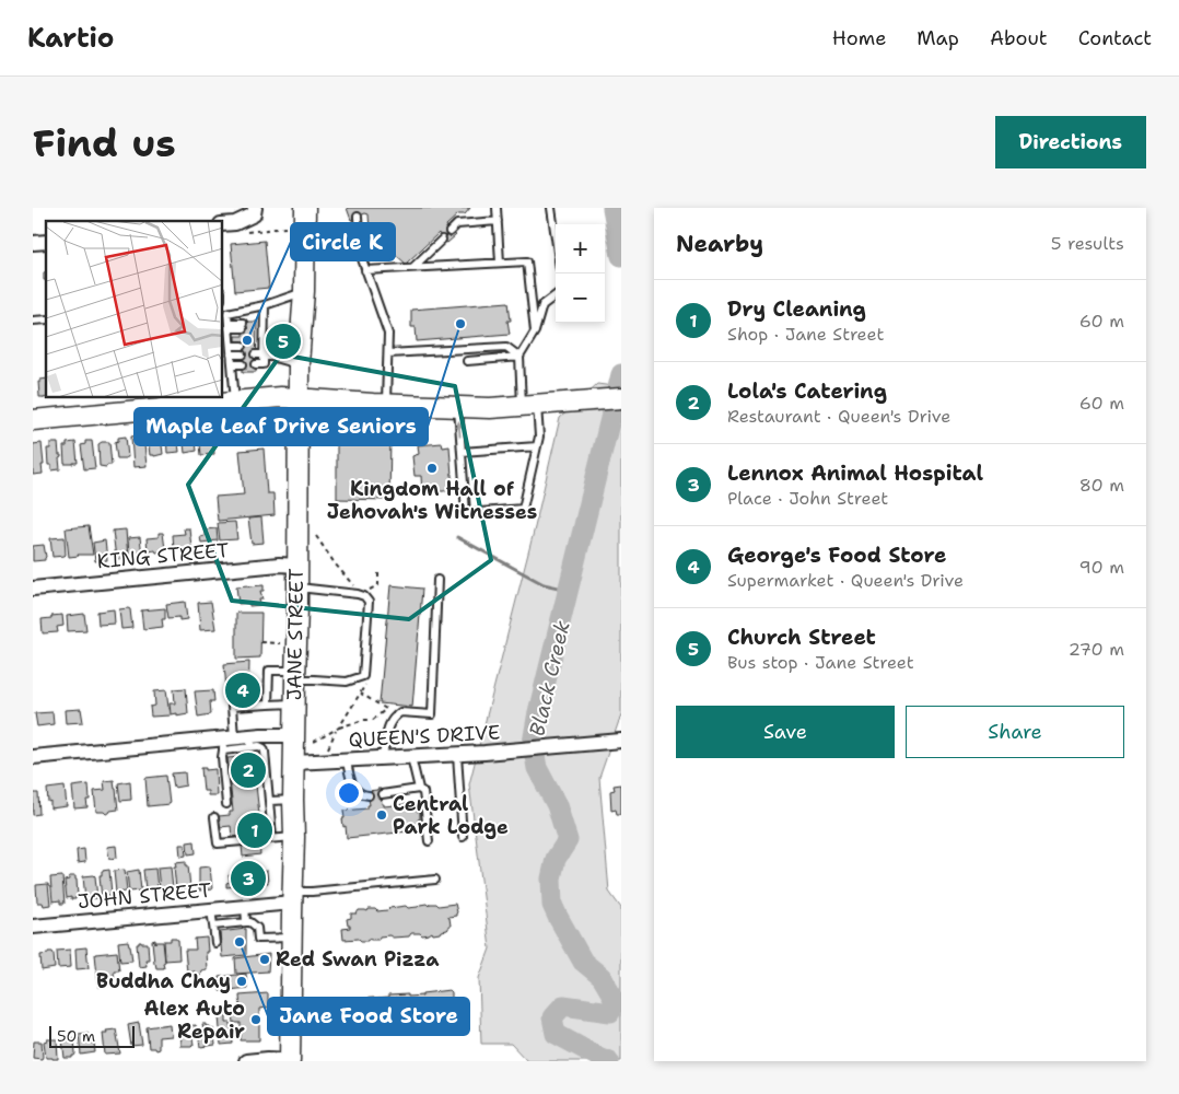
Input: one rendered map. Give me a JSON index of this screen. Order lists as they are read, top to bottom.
{
  "streets": {
    "main road": ["JANE STREET"],
    "street": ["KING STREET", "QUEEN'S DRIVE", "JOHN STREET"]
  },
  "crossings": [
    ["KING STREET", "JANE STREET"],
    ["JANE STREET", "QUEEN'S DRIVE"],
    ["JANE STREET", "JOHN STREET"]
  ],
  "water": ["Black Creek"],
  "places": [
    "Maple Leaf Drive Seniors",
    "Circle K",
    "Kingdom Hall of Jehovah's Witnesses",
    "Central Park Lodge",
    "Jane Food Store",
    "Red Swan Pizza",
    "Buddha Chay",
    "Alex Auto Repair"
  ],
  "scale_bar": "50 m",
  "page": {
    "header": "Kartio",
    "nav": [
      "Home",
      "Map",
      "About",
      "Contact"
    ],
    "buttons": [
      "Directions",
      ["Save", "Share"]
    ],
    "title": "Find us",
    "heading": ["Nearby", "5 results"],
    "map_buttons": ["+", "−"],
    "list": [
      {
        "mark": "1",
        "name": "Dry Cleaning",
        "note": "Shop · Jane Street",
        "value": "60 m"
      },
      {
        "mark": "2",
        "name": "Lola's Catering",
        "note": "Restaurant · Queen's Drive",
        "value": "60 m"
      },
      {
        "mark": "3",
        "name": "Lennox Animal Hospital",
        "note": "Place · John Street",
        "value": "80 m"
      },
      {
        "mark": "4",
        "name": "George's Food Store",
        "note": "Supermarket · Queen's Drive",
        "value": "90 m"
      },
      {
        "mark": "5",
        "name": "Church Street",
        "note": "Bus stop · Jane Street",
        "value": "270 m"
      }
    ],
    "pins": [
      "5",
      "4",
      "2",
      "1",
      "3"
    ],
    "scale": "50 m"
  }
}
